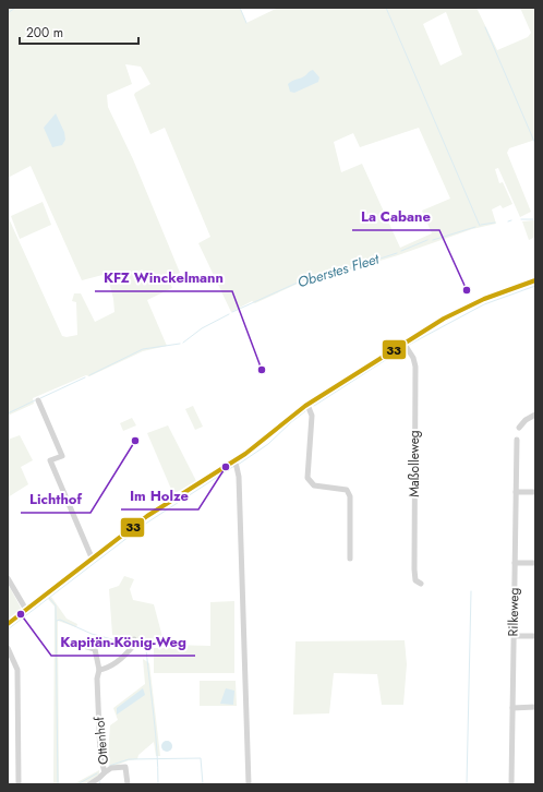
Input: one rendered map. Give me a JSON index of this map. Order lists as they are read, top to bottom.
{
  "streets": {
    "street": ["Maßolleweg", "Rilkeweg", "Ottenhof"]
  },
  "water": ["Oberstes Fleet"],
  "places": [
    "La Cabane",
    "KFZ Winckelmann",
    "Lichthof",
    "Im Holze",
    "Kapitän-König-Weg"
  ],
  "lines": ["transit line 33"],
  "scale_bar": "200 m"
}
